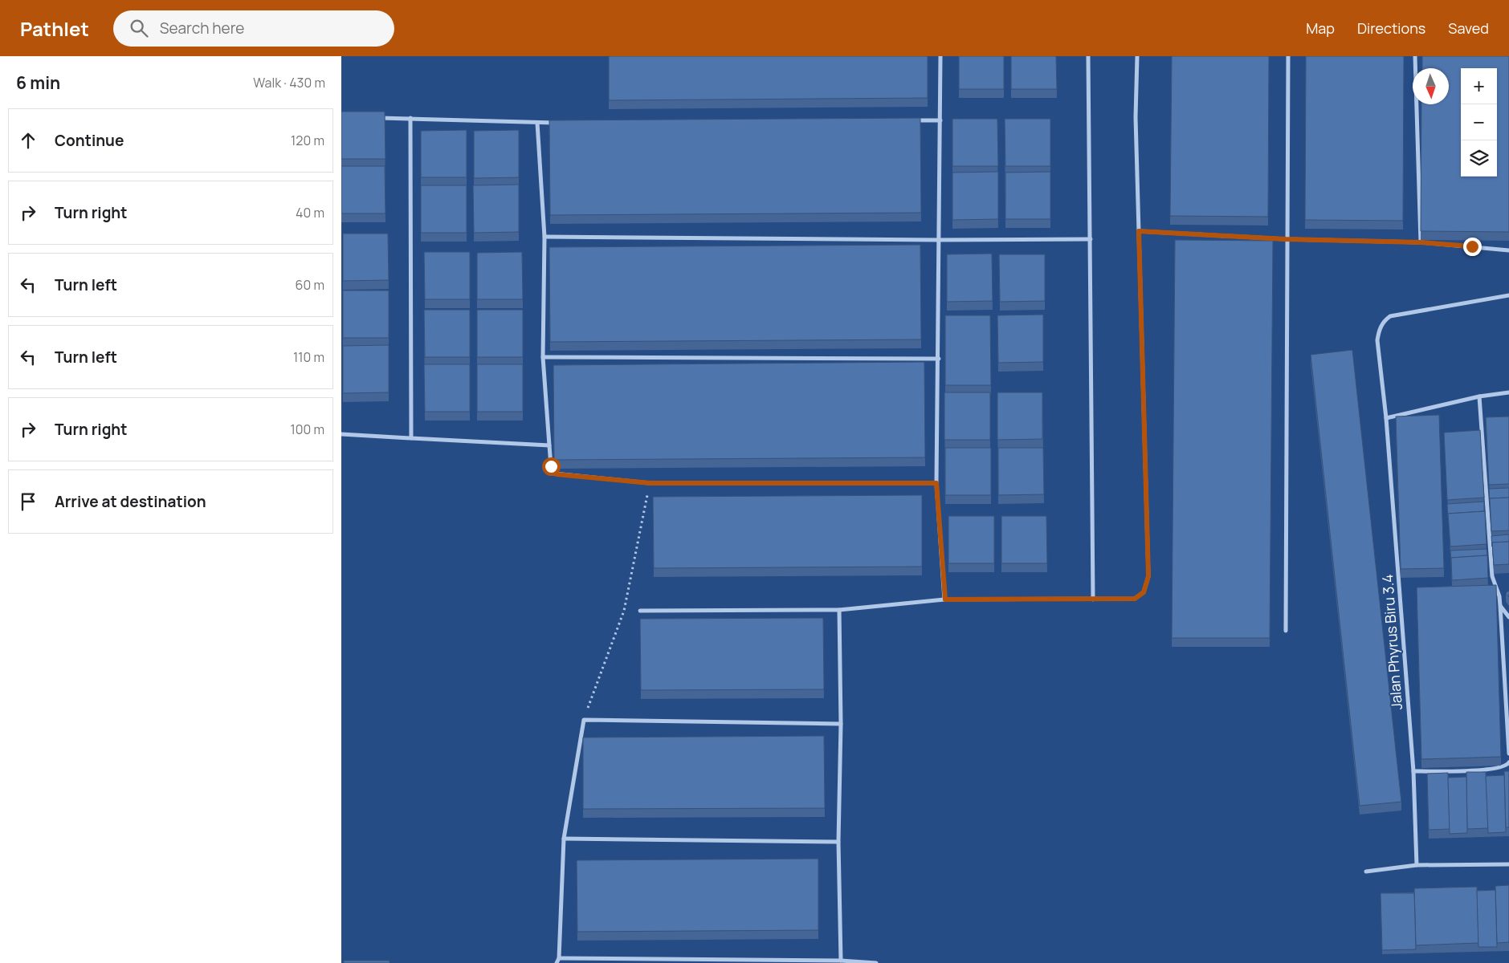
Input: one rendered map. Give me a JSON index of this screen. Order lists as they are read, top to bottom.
{
  "streets": {
    "street": ["Jalan Phyrus Biru 3.4"]
  },
  "north": "bottom",
  "page": {
    "header": "Pathlet",
    "search": "Search here",
    "nav": ["Map", "Directions", "Saved"],
    "heading": ["6 min", "Walk · 430 m"],
    "map_buttons": ["+", "−"],
    "list": [
      ["Continue", "120 m"],
      ["Turn right", "40 m"],
      ["Turn left", "60 m"],
      ["Turn left", "110 m"],
      ["Turn right", "100 m"],
      "Arrive at destination"
    ]
  }
}
